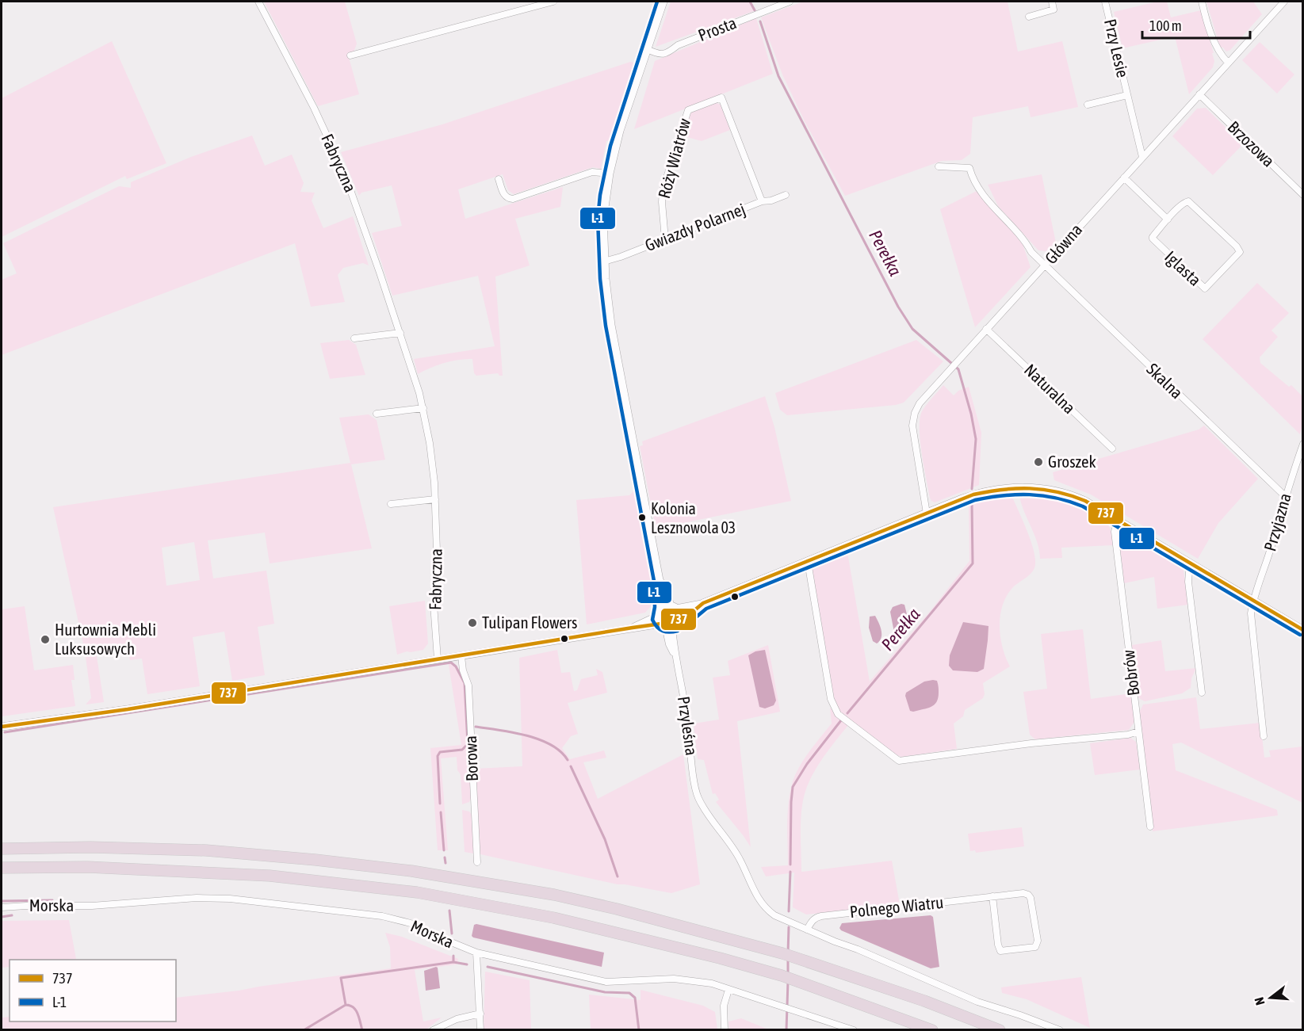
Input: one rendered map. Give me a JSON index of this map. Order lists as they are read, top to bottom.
{
  "streets": {
    "street": [
      "Prosta",
      "Przy Lesie",
      "Brzozowa",
      "Róży Wiatrów",
      "Fabryczna",
      "Gwiazdy Polarnej",
      "Główna",
      "Iglasta",
      "Skalna",
      "Naturalna",
      "Przyjazna",
      "Bobrów",
      "Przyleśna",
      "Borowa",
      "Morska",
      "Polnego Wiatru"
    ]
  },
  "crossings": [
    ["Przy Lesie", "Główna"],
    ["Brzozowa", "Główna"],
    ["Róży Wiatrów", "Gwiazdy Polarnej"],
    ["Główna", "Skalna"],
    ["Główna", "Naturalna"],
    ["Skalna", "Przyjazna"],
    ["Przyleśna", "Polnego Wiatru"]
  ],
  "water": ["Perełka"],
  "places": [
    "Groszek",
    "Kolonia Lesznowola 03",
    "Tulipan Flowers",
    "Hurtownia Mebli Luksusowych"
  ],
  "lines": ["transit line L-1", "transit line 737"],
  "legend": ["737", "L-1"],
  "scale_bar": "100 m",
  "north": "left"
}
